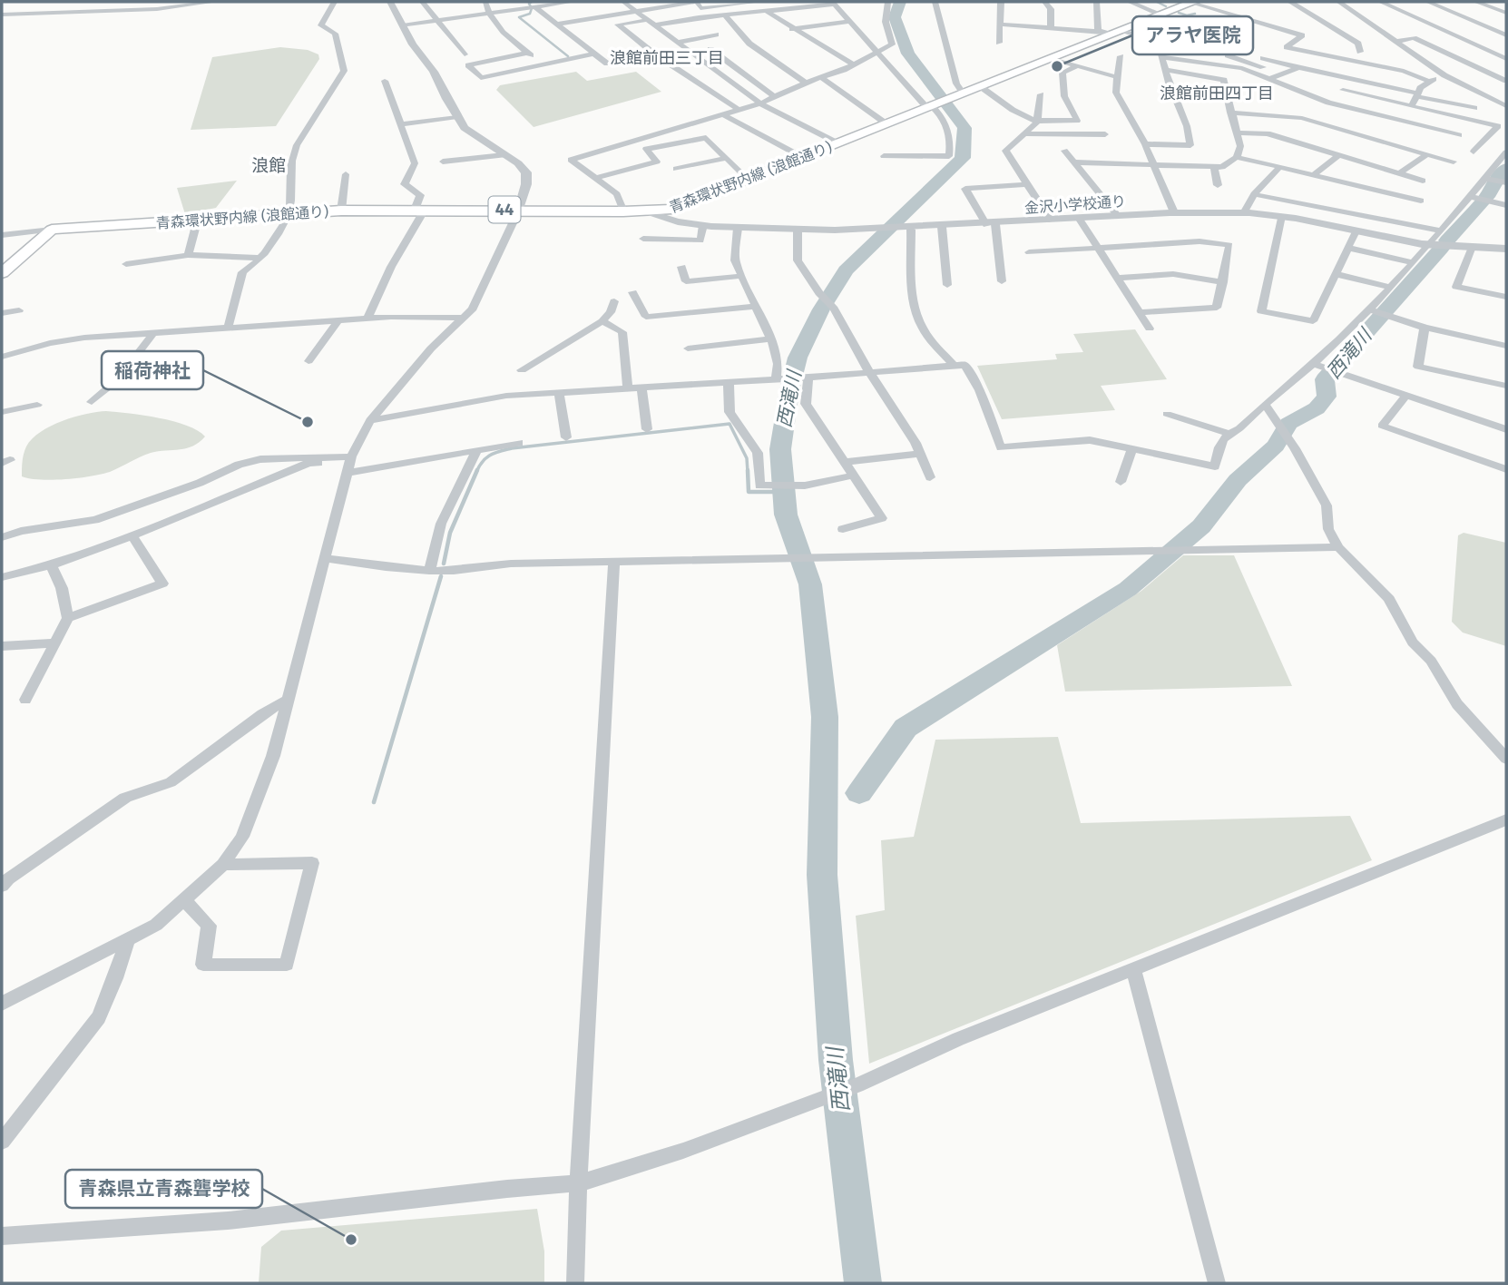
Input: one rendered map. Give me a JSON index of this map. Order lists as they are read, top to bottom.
{
  "streets": {
    "main road": ["青森環状野内線 (浪館通り)", "44"],
    "street": ["金沢小学校通り"]
  },
  "crossings": [
    ["青森環状野内線 (浪館通り)", "金沢小学校通り"]
  ],
  "districts": ["浪館前田三丁目", "浪館前田四丁目", "浪館"],
  "water": ["西滝川"],
  "places": ["アラヤ医院", "稲荷神社", "青森県立青森聾学校"]
}
